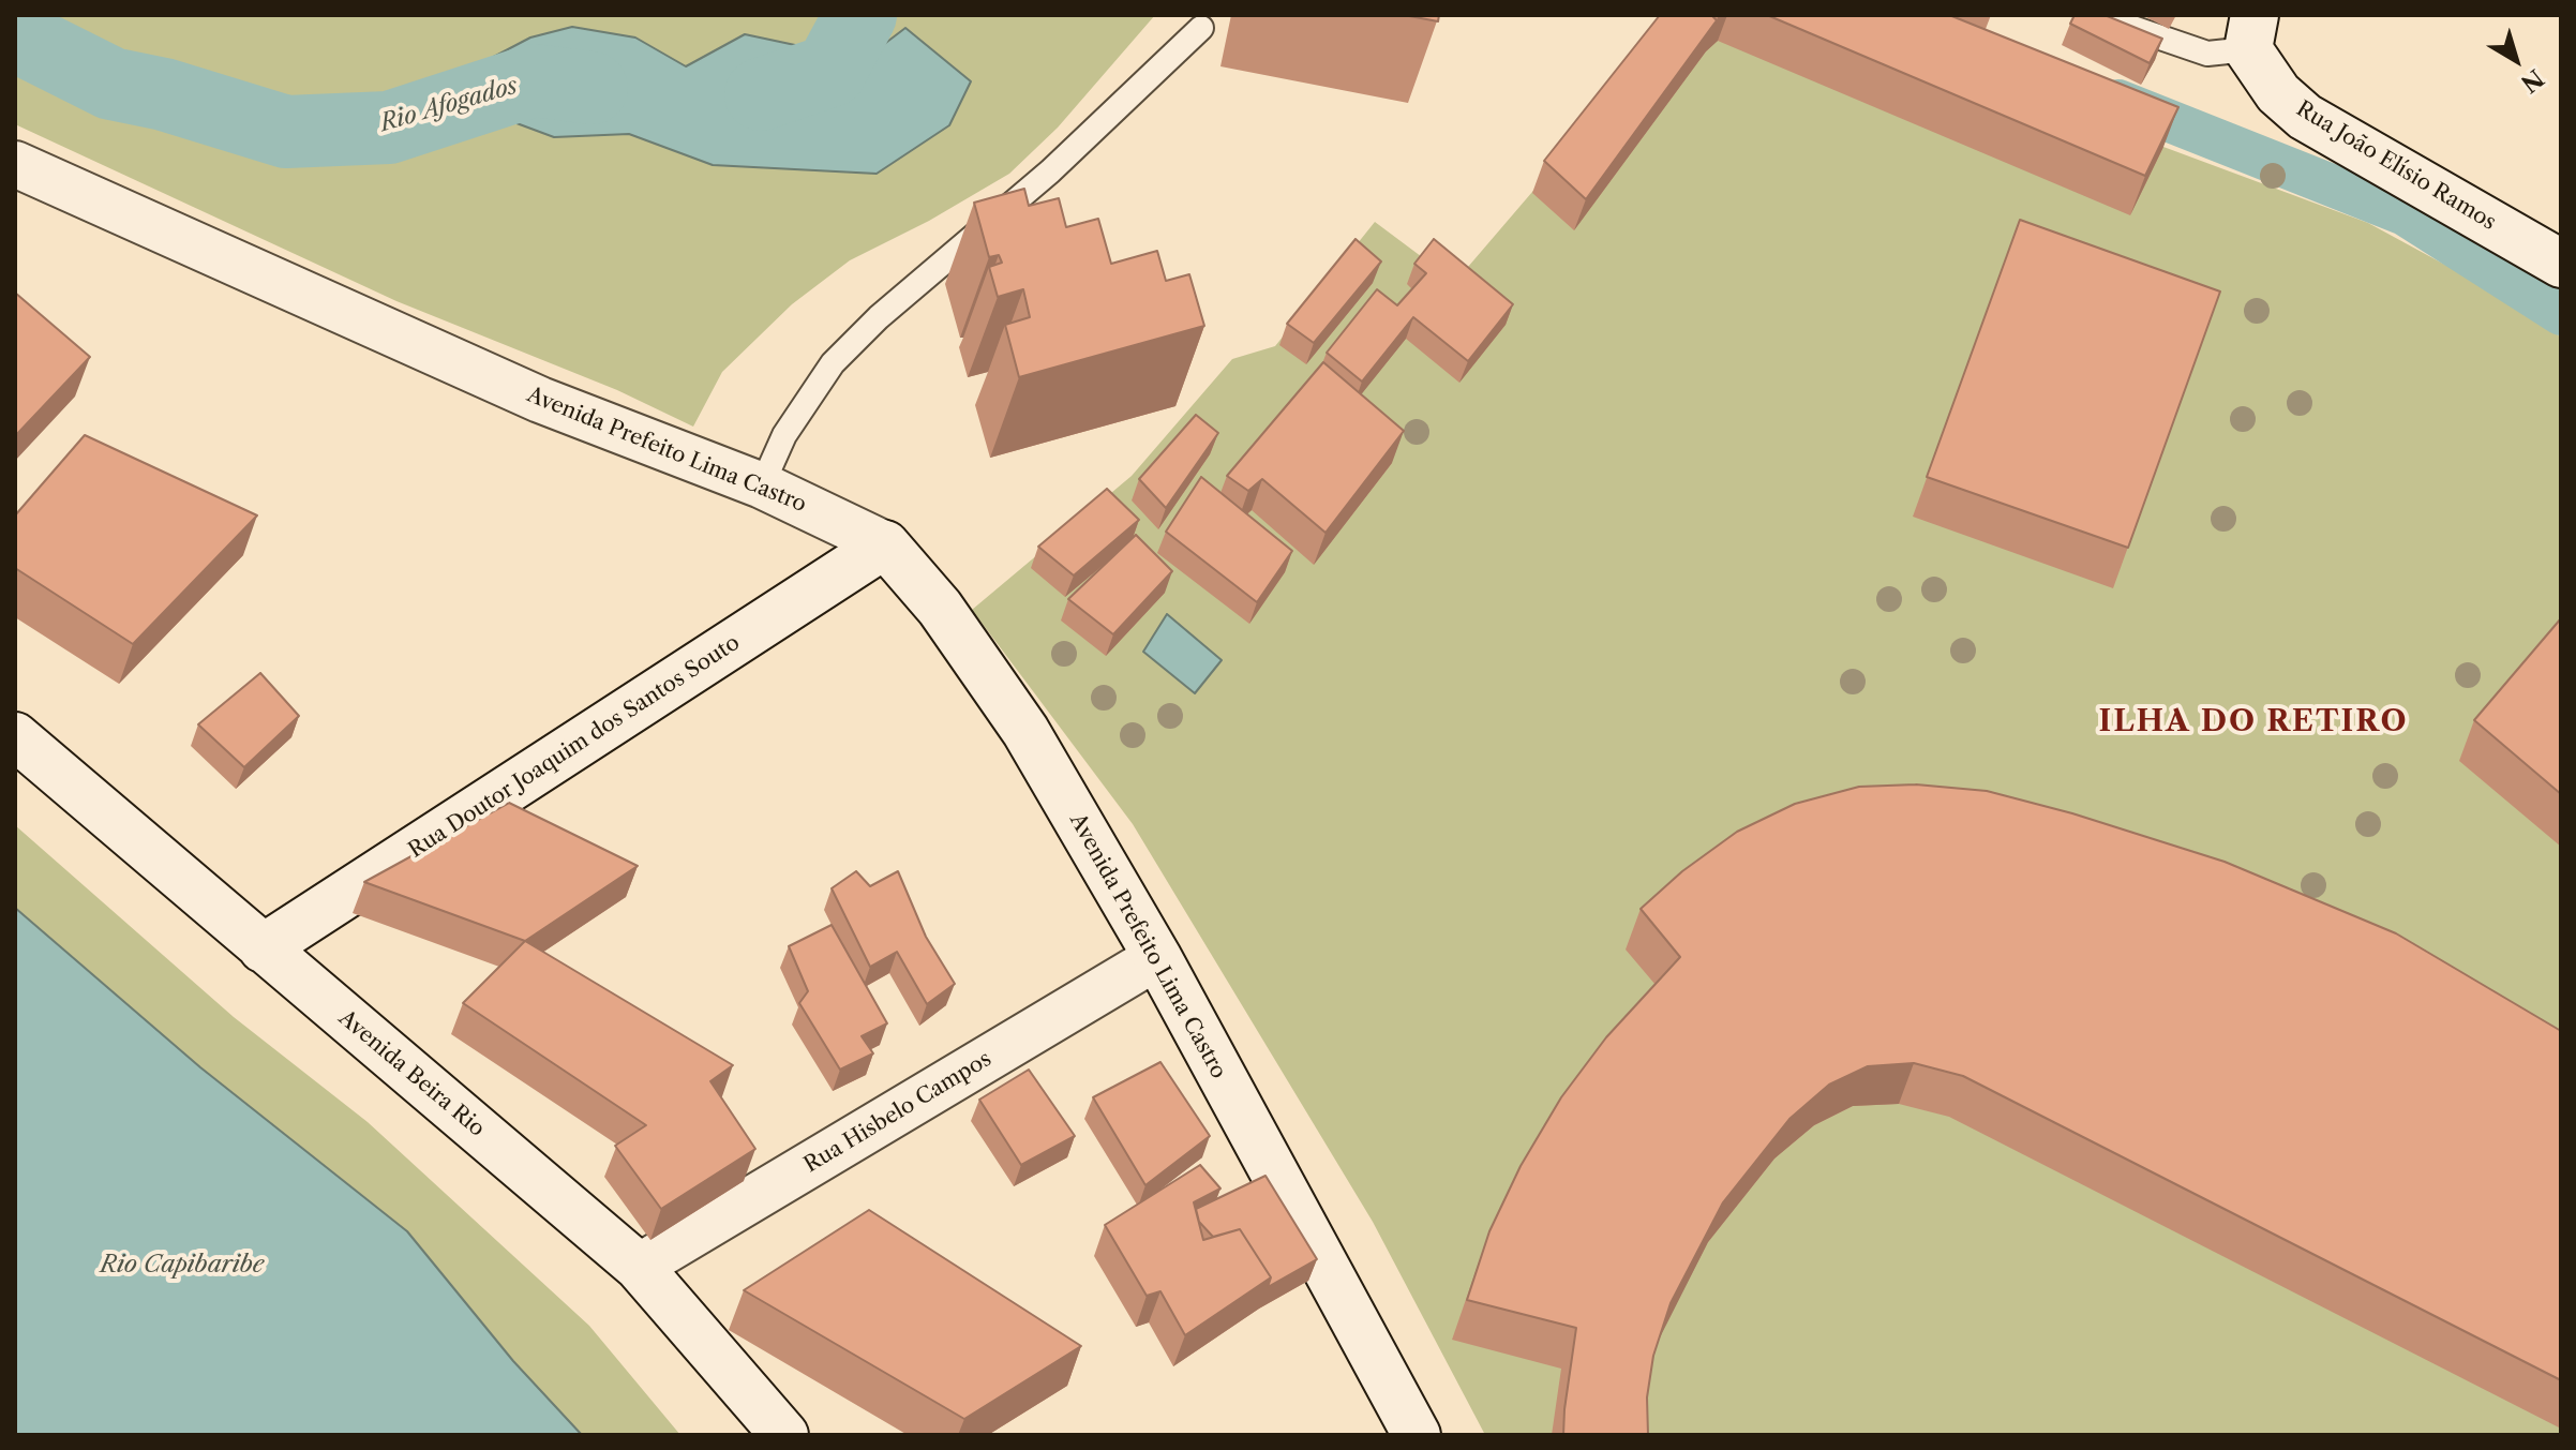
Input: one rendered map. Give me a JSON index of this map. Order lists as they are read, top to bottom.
{
  "streets": {
    "street": [
      "Rua João Elísio Ramos",
      "Avenida Prefeito Lima Castro",
      "Rua Doutor Joaquim dos Santos Souto",
      "Avenida Beira Rio",
      "Rua Hisbelo Campos"
    ]
  },
  "crossings": [
    ["Avenida Prefeito Lima Castro", "Rua Doutor Joaquim dos Santos Souto"],
    ["Avenida Prefeito Lima Castro", "Rua Hisbelo Campos"],
    ["Rua Doutor Joaquim dos Santos Souto", "Avenida Beira Rio"],
    ["Avenida Beira Rio", "Rua Hisbelo Campos"]
  ],
  "districts": ["ILHA DO RETIRO"],
  "water": ["Rio Afogados", "Rio Capibaribe"],
  "north": "bottom right"
}
